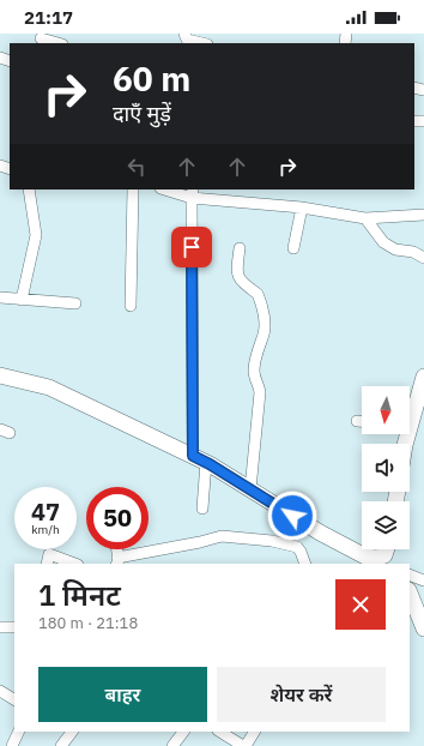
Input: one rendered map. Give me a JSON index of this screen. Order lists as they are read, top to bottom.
{
  "north": "bottom",
  "page": {
    "status": "21:17",
    "turn": ["60 m", "दाएँ मुड़ें"],
    "speed": "47 km/h",
    "limit": "50",
    "heading": ["1 मिनट", "180 m · 21:18"],
    "buttons": ["बाहर", "शेयर करें"]
  }
}
